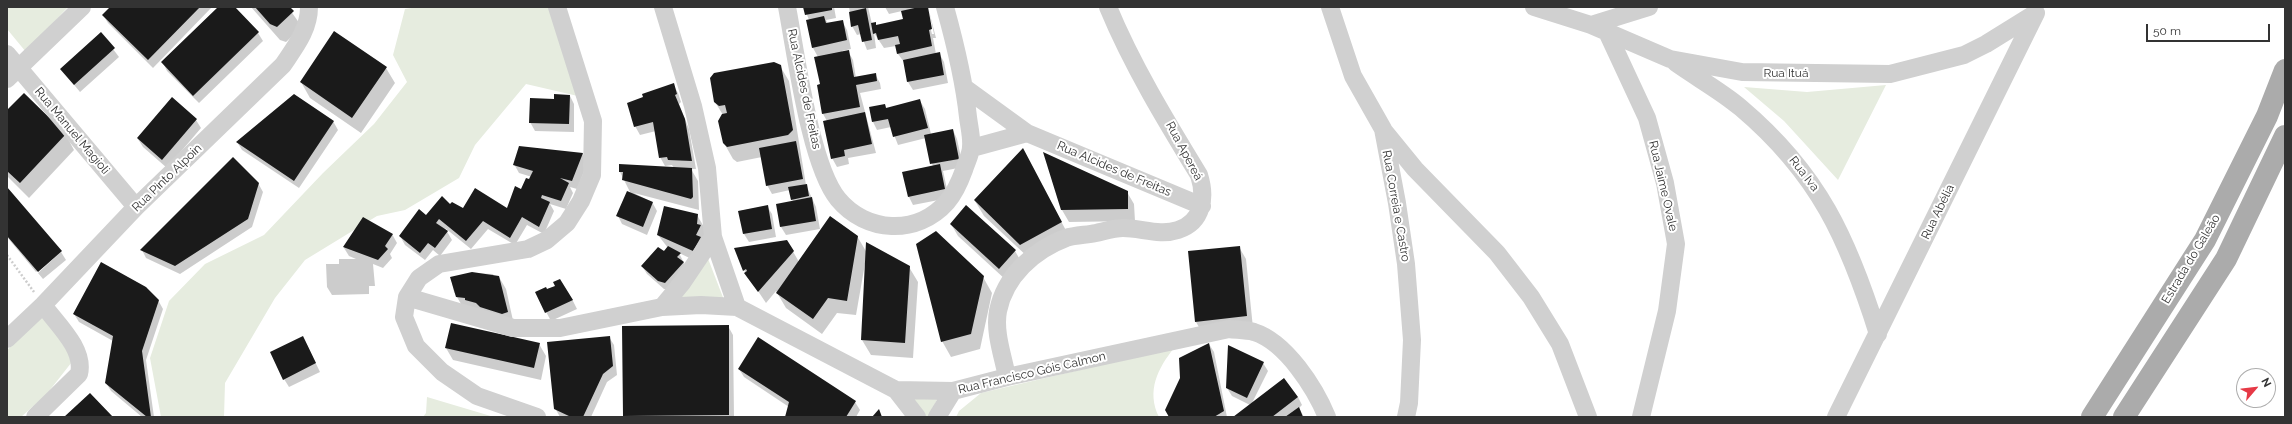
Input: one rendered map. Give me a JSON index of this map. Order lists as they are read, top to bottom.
{
  "streets": {
    "main road": ["Estrada do Galeão"],
    "street": [
      "Rua Ituá",
      "Rua Alcides de Freitas",
      "Rua Manuel Magioli",
      "Rua Apereá",
      "Rua Iva",
      "Rua Pinto Alpoin",
      "Rua Jaime Ovale",
      "Rua Correia e Castro",
      "Rua Abélia",
      "Rua Francisco Góis Calmon"
    ]
  },
  "crossings": [
    ["Rua Ituá", "Rua Iva"],
    ["Rua Ituá", "Rua Jaime Ovale"],
    ["Rua Ituá", "Rua Abélia"],
    ["Rua Alcides de Freitas", "Rua Apereá"],
    ["Rua Manuel Magioli", "Rua Pinto Alpoin"],
    ["Rua Iva", "Rua Abélia"]
  ],
  "scale_bar": "50 m",
  "north": "top right"
}
